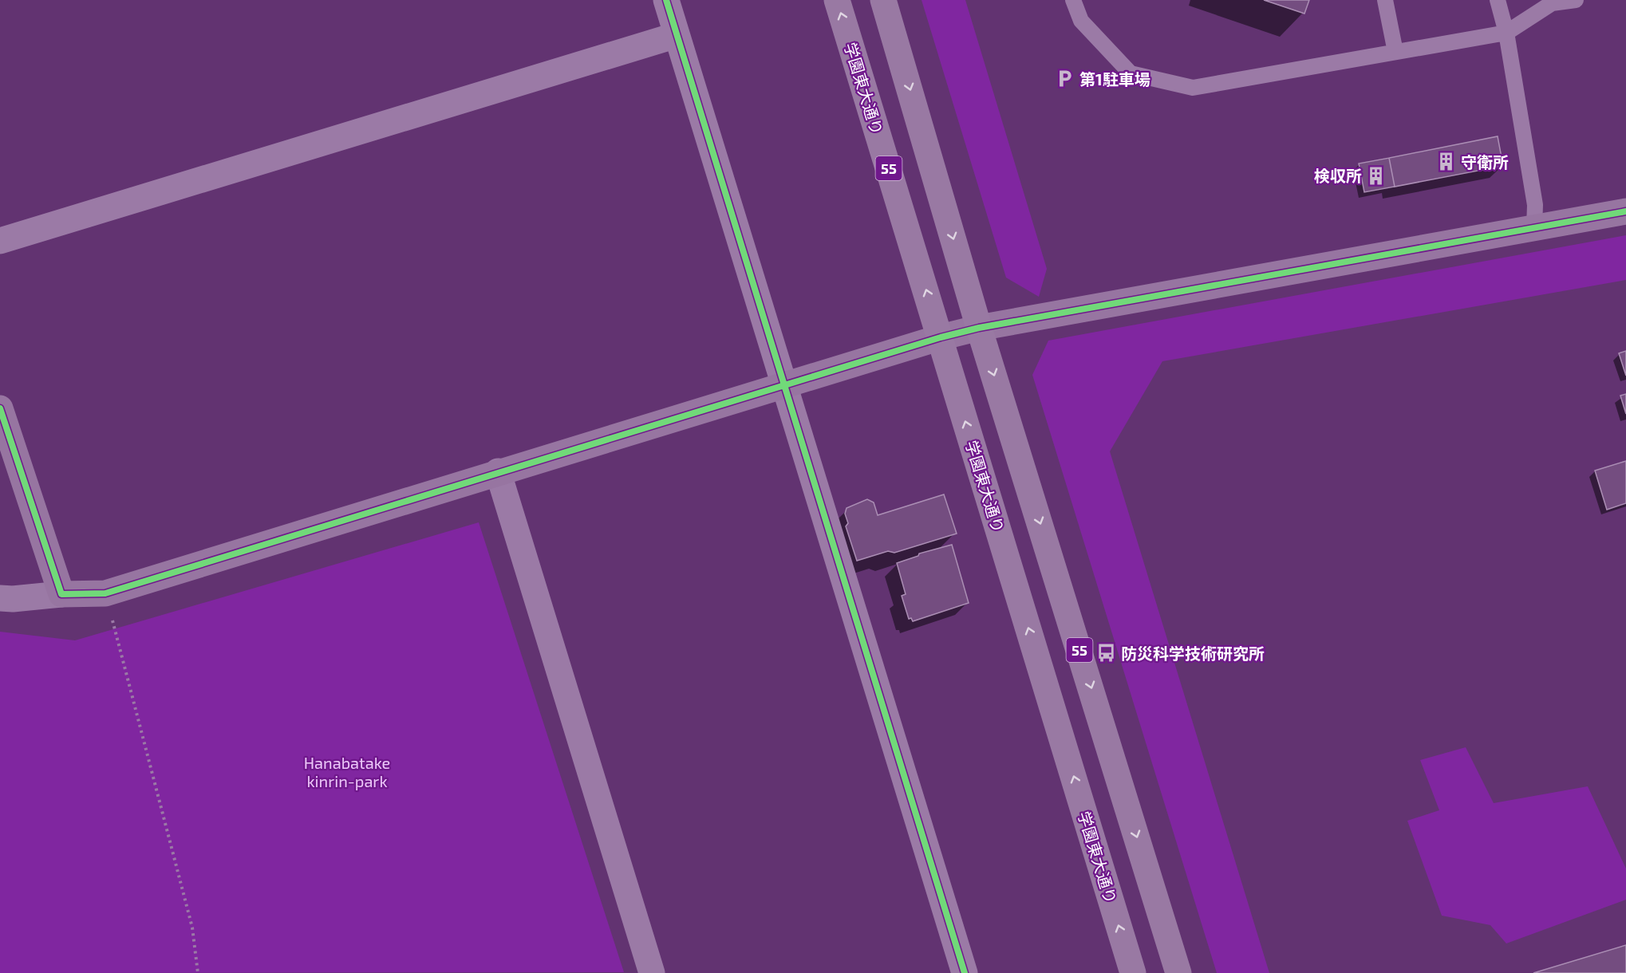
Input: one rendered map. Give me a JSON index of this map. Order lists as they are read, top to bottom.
{
  "streets": {
    "main road": ["学園東大通り", "55"]
  },
  "parks": ["Hanabatake kinrin-park"],
  "places": {
    "parking": ["第1駐車場"],
    "building": ["守衛所", "検収所"],
    "bus stop": ["防災科学技術研究所"]
  }
}
